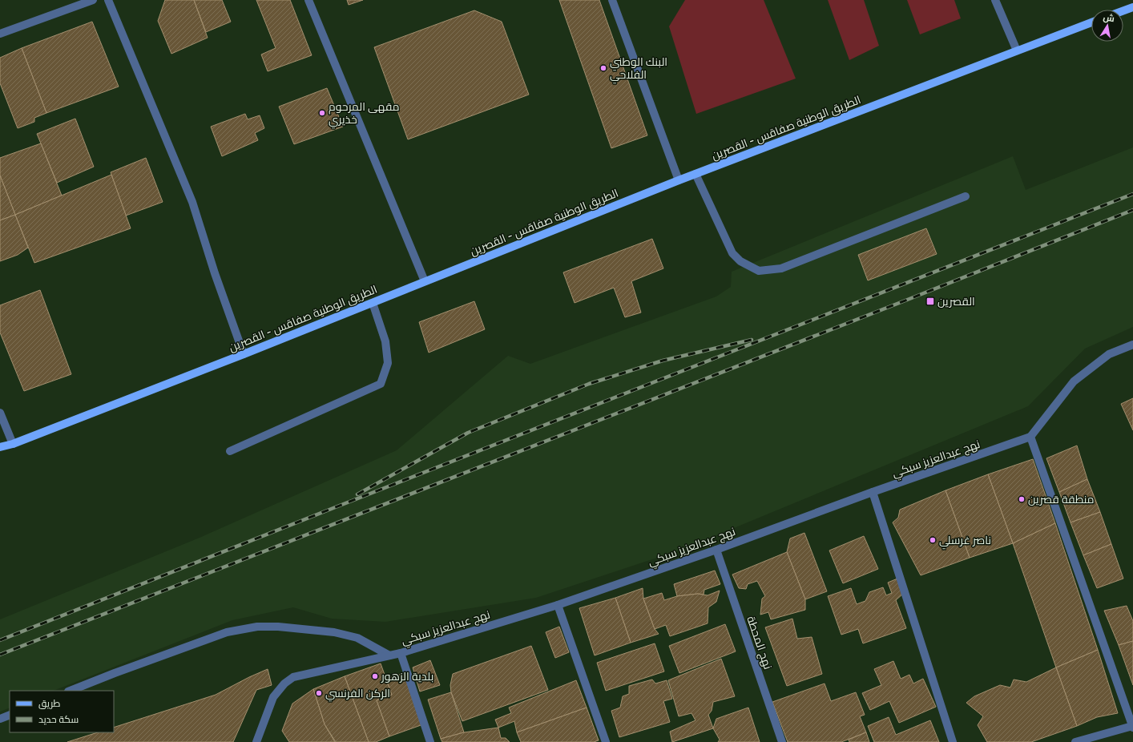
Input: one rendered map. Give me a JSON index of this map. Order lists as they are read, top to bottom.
{
  "streets": {
    "main road": ["الطريق الوطنية صفاقس - القصرين"],
    "street": ["نهج عبدالعزيز سبكي", "نهج المحطة"]
  },
  "crossings": [
    ["نهج عبدالعزيز سبكي", "نهج المحطة"]
  ],
  "places": {
    "other": [
      "البنك الوطني الفلاحي",
      "مقهى المرحوم خذيري",
      "منطقة قصرين",
      "ناصر غرسلي",
      "بلدية الزهور",
      "الركن الفرنسي"
    ],
    "transit": ["القصرين"]
  },
  "legend": ["طريق", "سكة حديد"],
  "north": "top"
}
